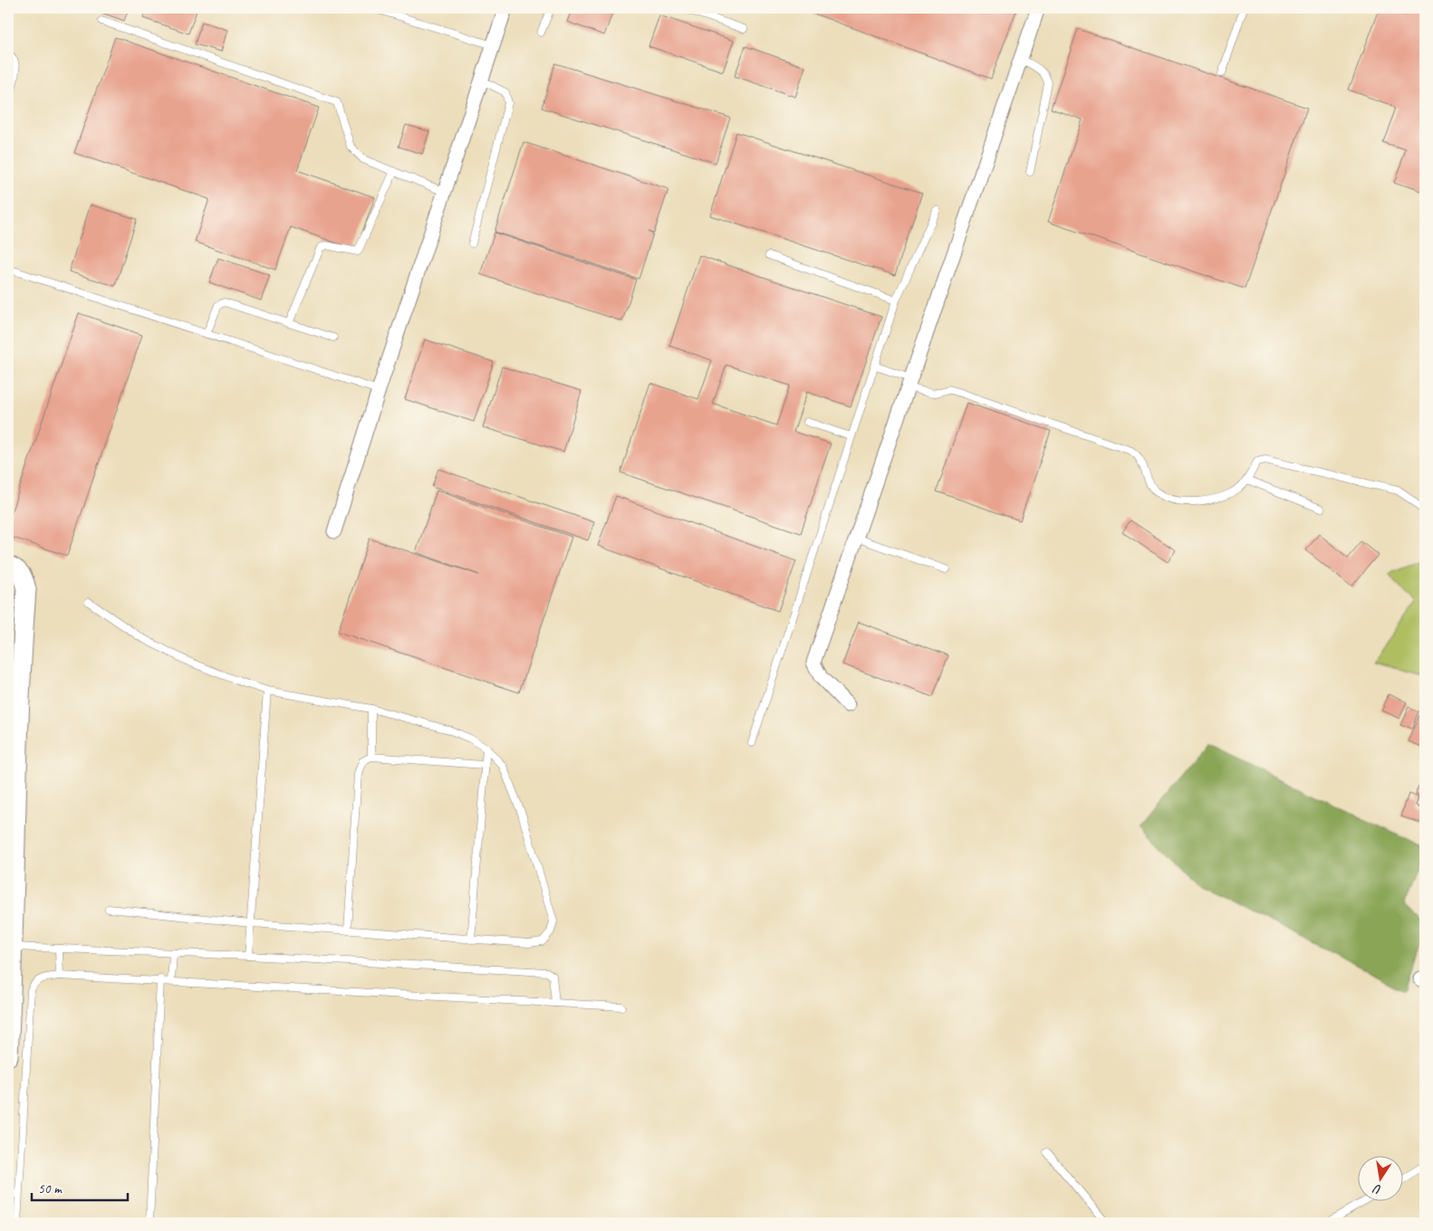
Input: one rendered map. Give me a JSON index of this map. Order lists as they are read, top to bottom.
{
  "scale_bar": "50 m",
  "north": "bottom"
}
